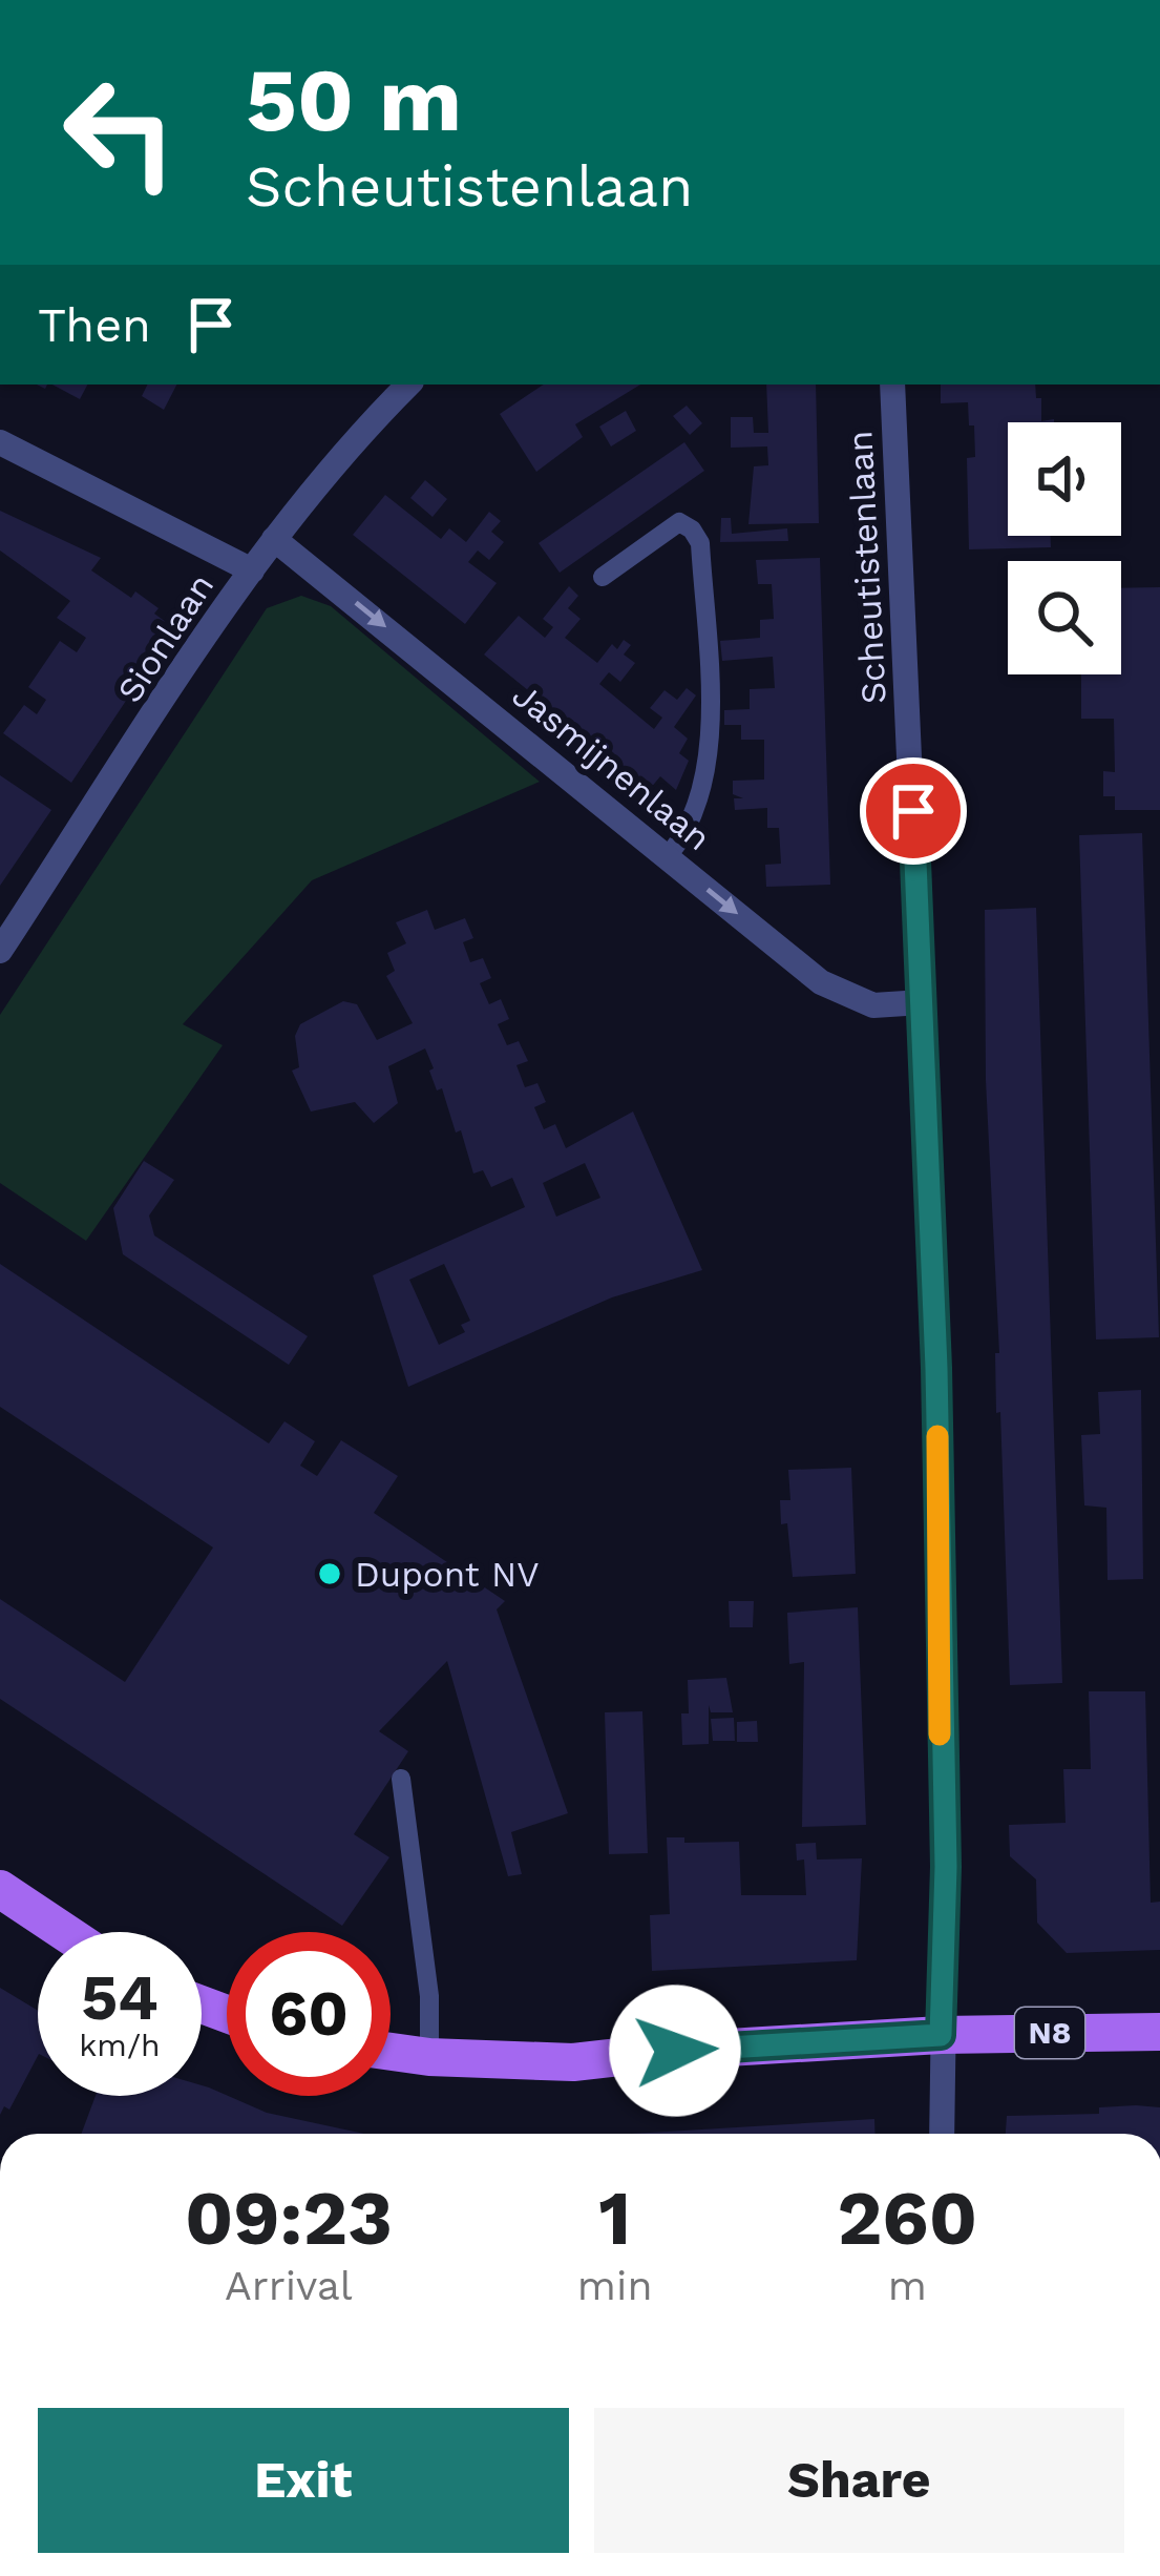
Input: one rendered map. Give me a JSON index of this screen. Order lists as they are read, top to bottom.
{
  "streets": {
    "main road": ["N8"],
    "street": ["Scheutistenlaan", "Sionlaan", "Jasmijnenlaan"]
  },
  "crossings": [
    ["Scheutistenlaan", "Jasmijnenlaan"],
    ["Scheutistenlaan", "N8"],
    ["Sionlaan", "Jasmijnenlaan"]
  ],
  "one_way": ["Jasmijnenlaan"],
  "places": ["Dupont NV"],
  "page": {
    "turn": ["50 m", "Scheutistenlaan"],
    "then": "Then",
    "speed": "54 km/h",
    "limit": "60",
    "eta": [
      "09:23",
      "Arrival",
      "1",
      "min",
      "260",
      "m"
    ],
    "buttons": ["Exit", "Share"]
  }
}
